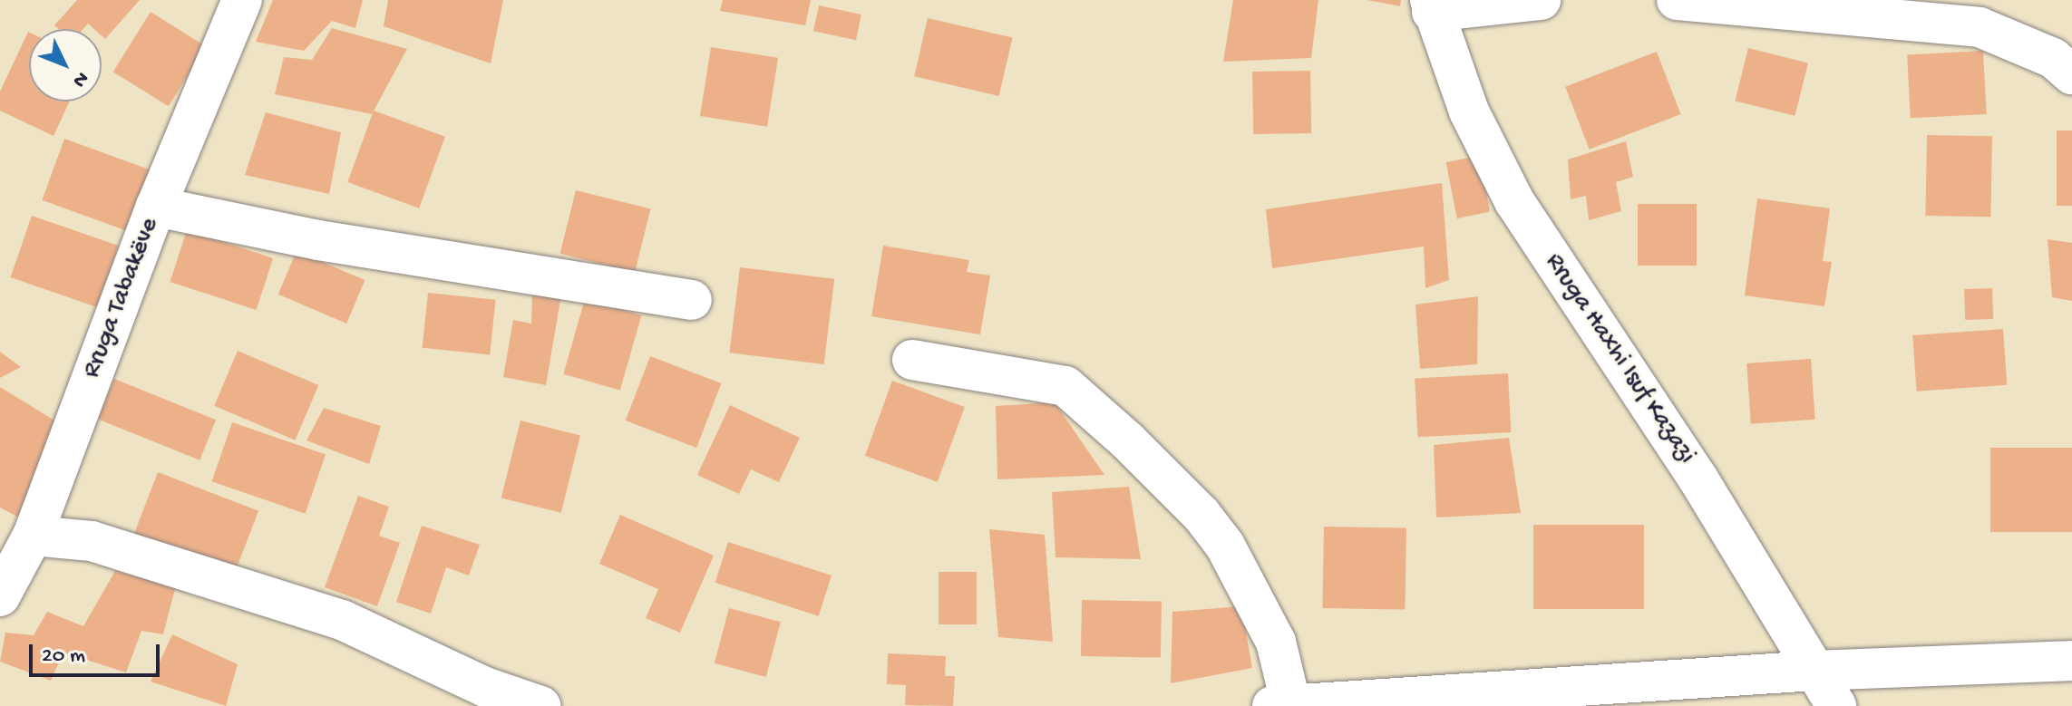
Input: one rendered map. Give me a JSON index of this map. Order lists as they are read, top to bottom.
{
  "streets": {
    "street": ["Rruga Tabakëve", "Rruga Haxhi Isuf Kazazi"]
  },
  "scale_bar": "20 m",
  "north": "bottom right"
}
